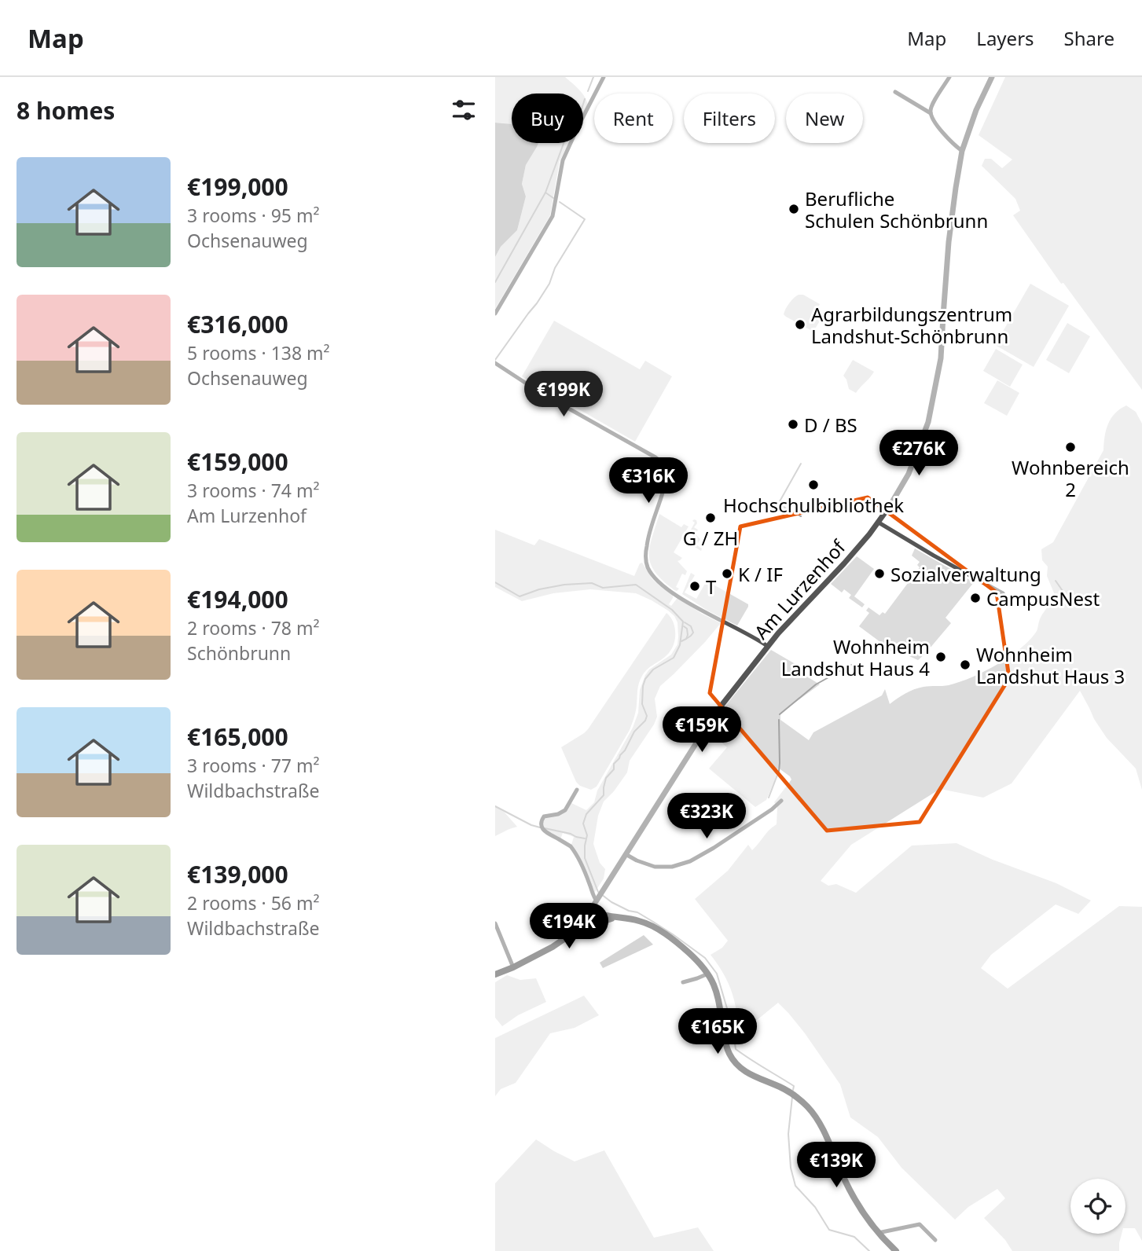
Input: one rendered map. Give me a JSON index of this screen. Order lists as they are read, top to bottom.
{
  "streets": {
    "main road": ["Am Lurzenhof"]
  },
  "places": [
    "Berufliche Schulen Schönbrunn",
    "Agrarbildungszentrum Landshut-Schönbrunn",
    "D / BS",
    "Wohnbereich 2",
    "Hochschulbibliothek",
    "G / ZH",
    "K / IF",
    "Sozialverwaltung",
    "T",
    "CampusNest",
    "Wohnheim Landshut Haus 4",
    "Wohnheim Landshut Haus 3"
  ],
  "page": {
    "header": "Map",
    "nav": ["Map", "Layers", "Share"],
    "heading": "8 homes",
    "chip": [
      "Buy",
      "Rent",
      "Filters",
      "New"
    ],
    "list": [
      {
        "name": "€199,000",
        "note": "3 rooms · 95 m² · Ochsenauweg"
      },
      {
        "name": "€316,000",
        "note": "5 rooms · 138 m² · Ochsenauweg"
      },
      {
        "name": "€159,000",
        "note": "3 rooms · 74 m² · Am Lurzenhof"
      },
      {
        "name": "€194,000",
        "note": "2 rooms · 78 m² · Schönbrunn"
      },
      {
        "name": "€165,000",
        "note": "3 rooms · 77 m² · Wildbachstraße"
      },
      {
        "name": "€139,000",
        "note": "2 rooms · 56 m² · Wildbachstraße"
      }
    ],
    "price": [
      "€199K",
      "€276K",
      "€316K",
      "€159K",
      "€323K",
      "€194K",
      "€165K",
      "€139K"
    ]
  }
}
